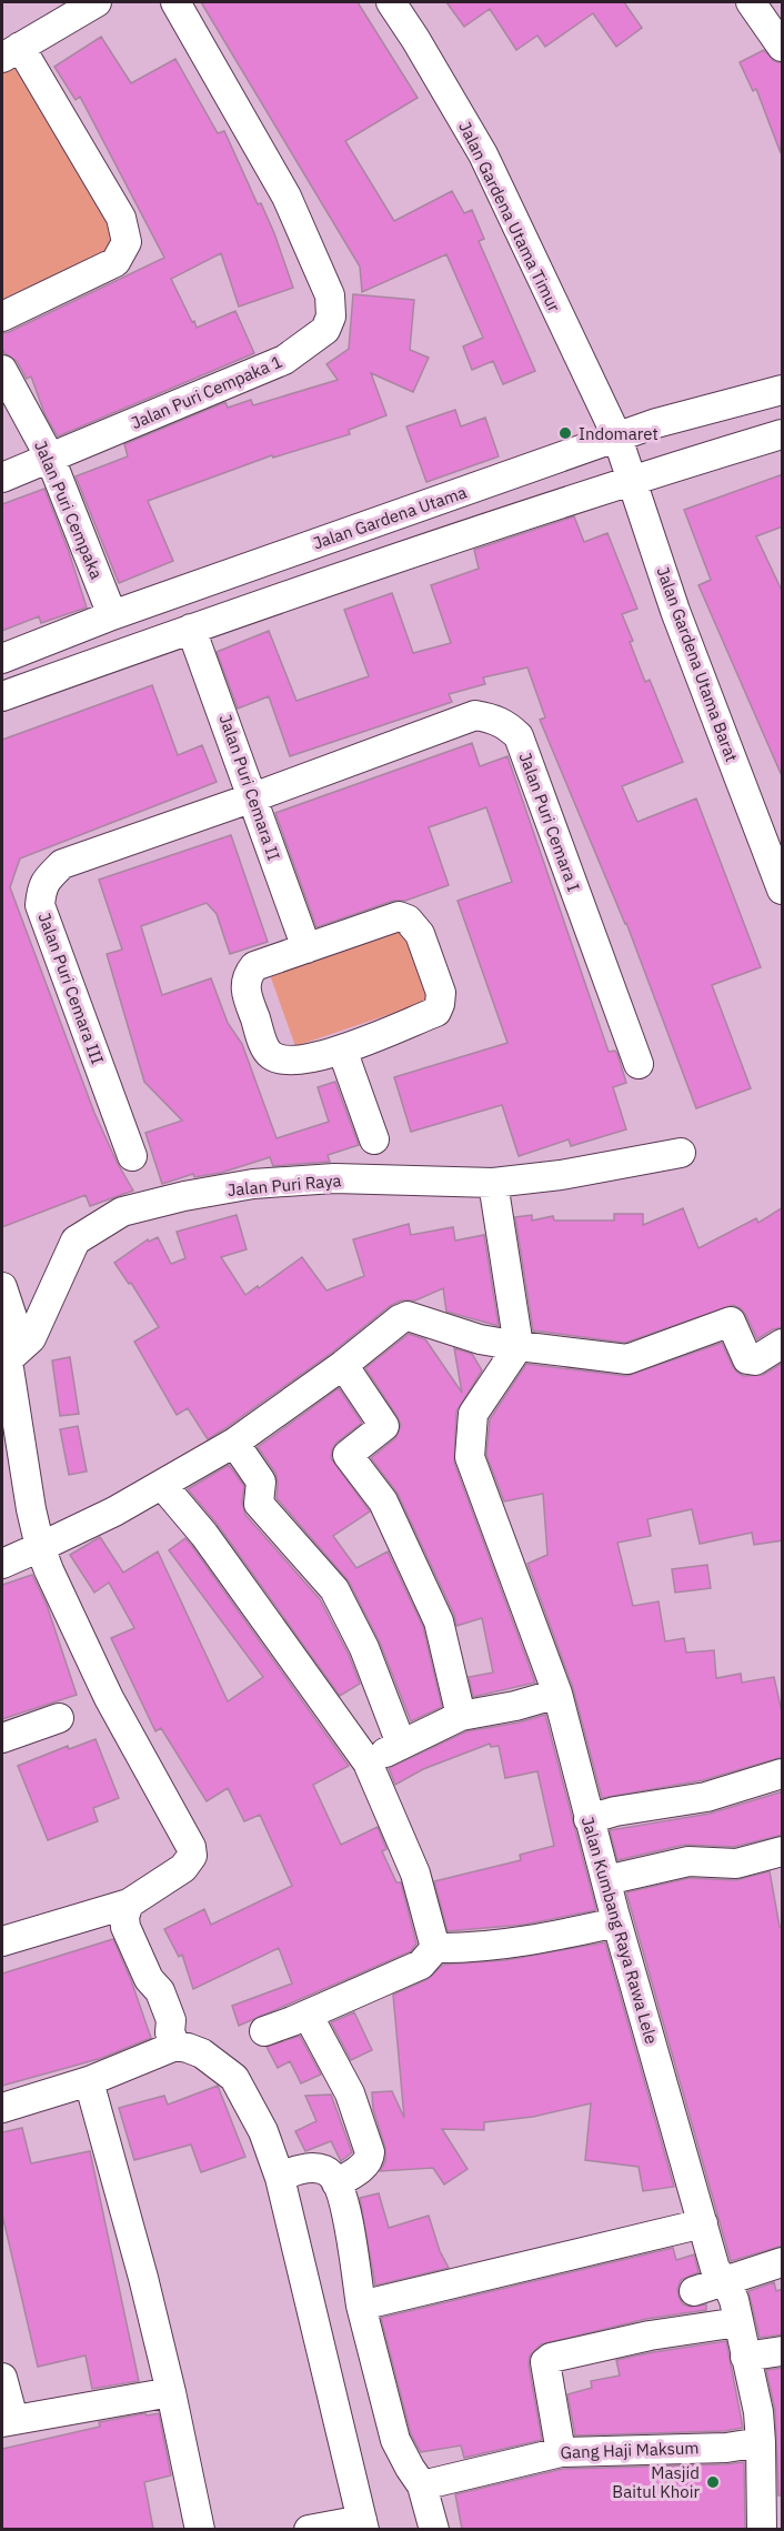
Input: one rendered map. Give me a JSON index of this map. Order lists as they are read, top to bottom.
{
  "streets": {
    "street": [
      "Jalan Gardena Utama Timur",
      "Jalan Puri Cempaka 1",
      "Jalan Puri Cempaka",
      "Jalan Gardena Utama",
      "Jalan Gardena Utama Barat",
      "Jalan Puri Cemara II",
      "Jalan Puri Cemara I",
      "Jalan Puri Cemara III",
      "Jalan Puri Raya",
      "Jalan Kumbang Raya Rawa Lele",
      "Gang Haji Maksum"
    ]
  },
  "crossings": [
    ["Jalan Gardena Utama Timur", "Jalan Gardena Utama"],
    ["Jalan Gardena Utama Timur", "Jalan Gardena Utama Barat"],
    ["Jalan Puri Cempaka 1", "Jalan Puri Cempaka"],
    ["Jalan Puri Cempaka", "Jalan Gardena Utama"],
    ["Jalan Gardena Utama", "Jalan Gardena Utama Barat"],
    ["Jalan Puri Cemara II", "Jalan Puri Cemara I"],
    ["Jalan Puri Cemara II", "Jalan Puri Cemara III"],
    ["Jalan Puri Cemara I", "Jalan Puri Cemara III"],
    ["Jalan Kumbang Raya Rawa Lele", "Gang Haji Maksum"]
  ],
  "places": ["Indomaret", "Masjid Baitul Khoir"]
}
